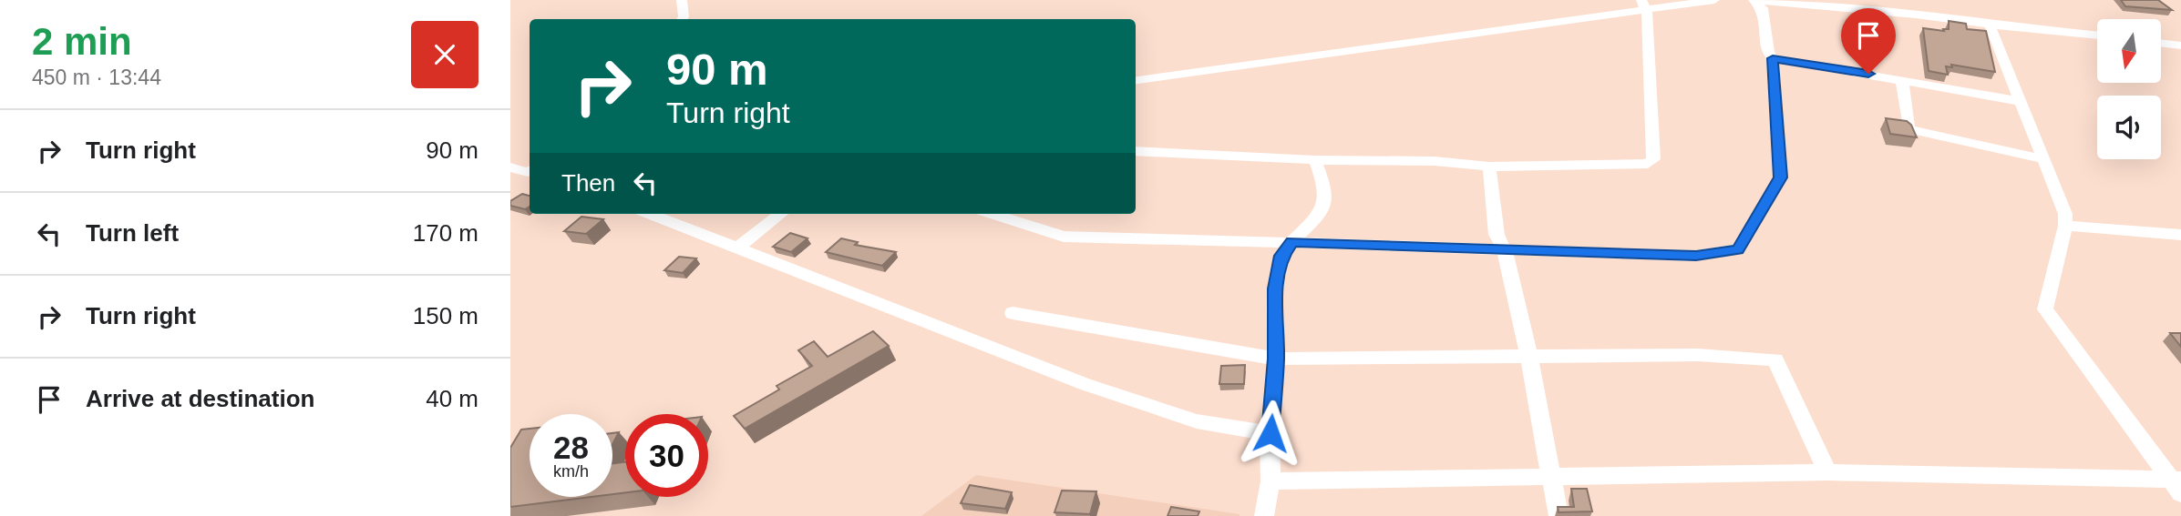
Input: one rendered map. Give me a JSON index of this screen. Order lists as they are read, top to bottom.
{
  "north": "bottom",
  "page": {
    "heading": ["2 min", "450 m · 13:44"],
    "turn": ["90 m", "Turn right"],
    "list": [
      {
        "name": "Turn right",
        "value": "90 m"
      },
      {
        "name": "Turn left",
        "value": "170 m"
      },
      {
        "name": "Turn right",
        "value": "150 m"
      },
      {
        "name": "Arrive at destination",
        "value": "40 m"
      }
    ],
    "then": "Then",
    "speed": "28 km/h",
    "limit": "30"
  }
}
